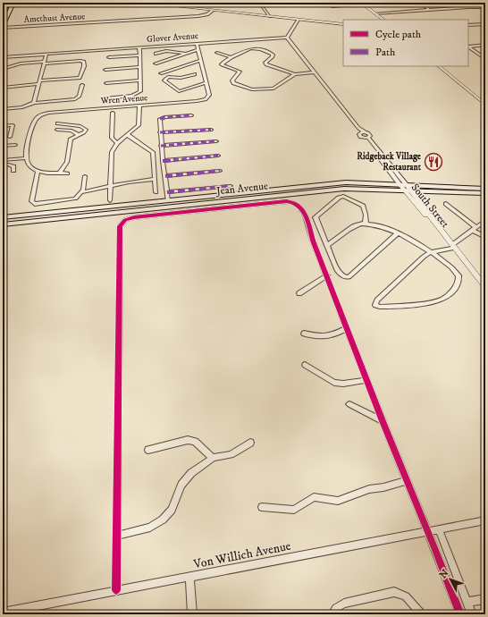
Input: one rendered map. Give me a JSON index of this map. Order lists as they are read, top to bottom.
{
  "streets": {
    "main road": ["Jean Avenue"],
    "street": [
      "Amethust Avenue",
      "Glover Avenue",
      "Wren Avenue",
      "South Street",
      "Von Willich Avenue"
    ]
  },
  "crossings": [
    ["Glover Avenue", "Wren Avenue"],
    ["Jean Avenue", "South Street"]
  ],
  "places": {
    "restaurant": ["Ridgeback Village Restaurant"]
  },
  "legend": ["Cycle path", "Path"],
  "north": "top left"
}
